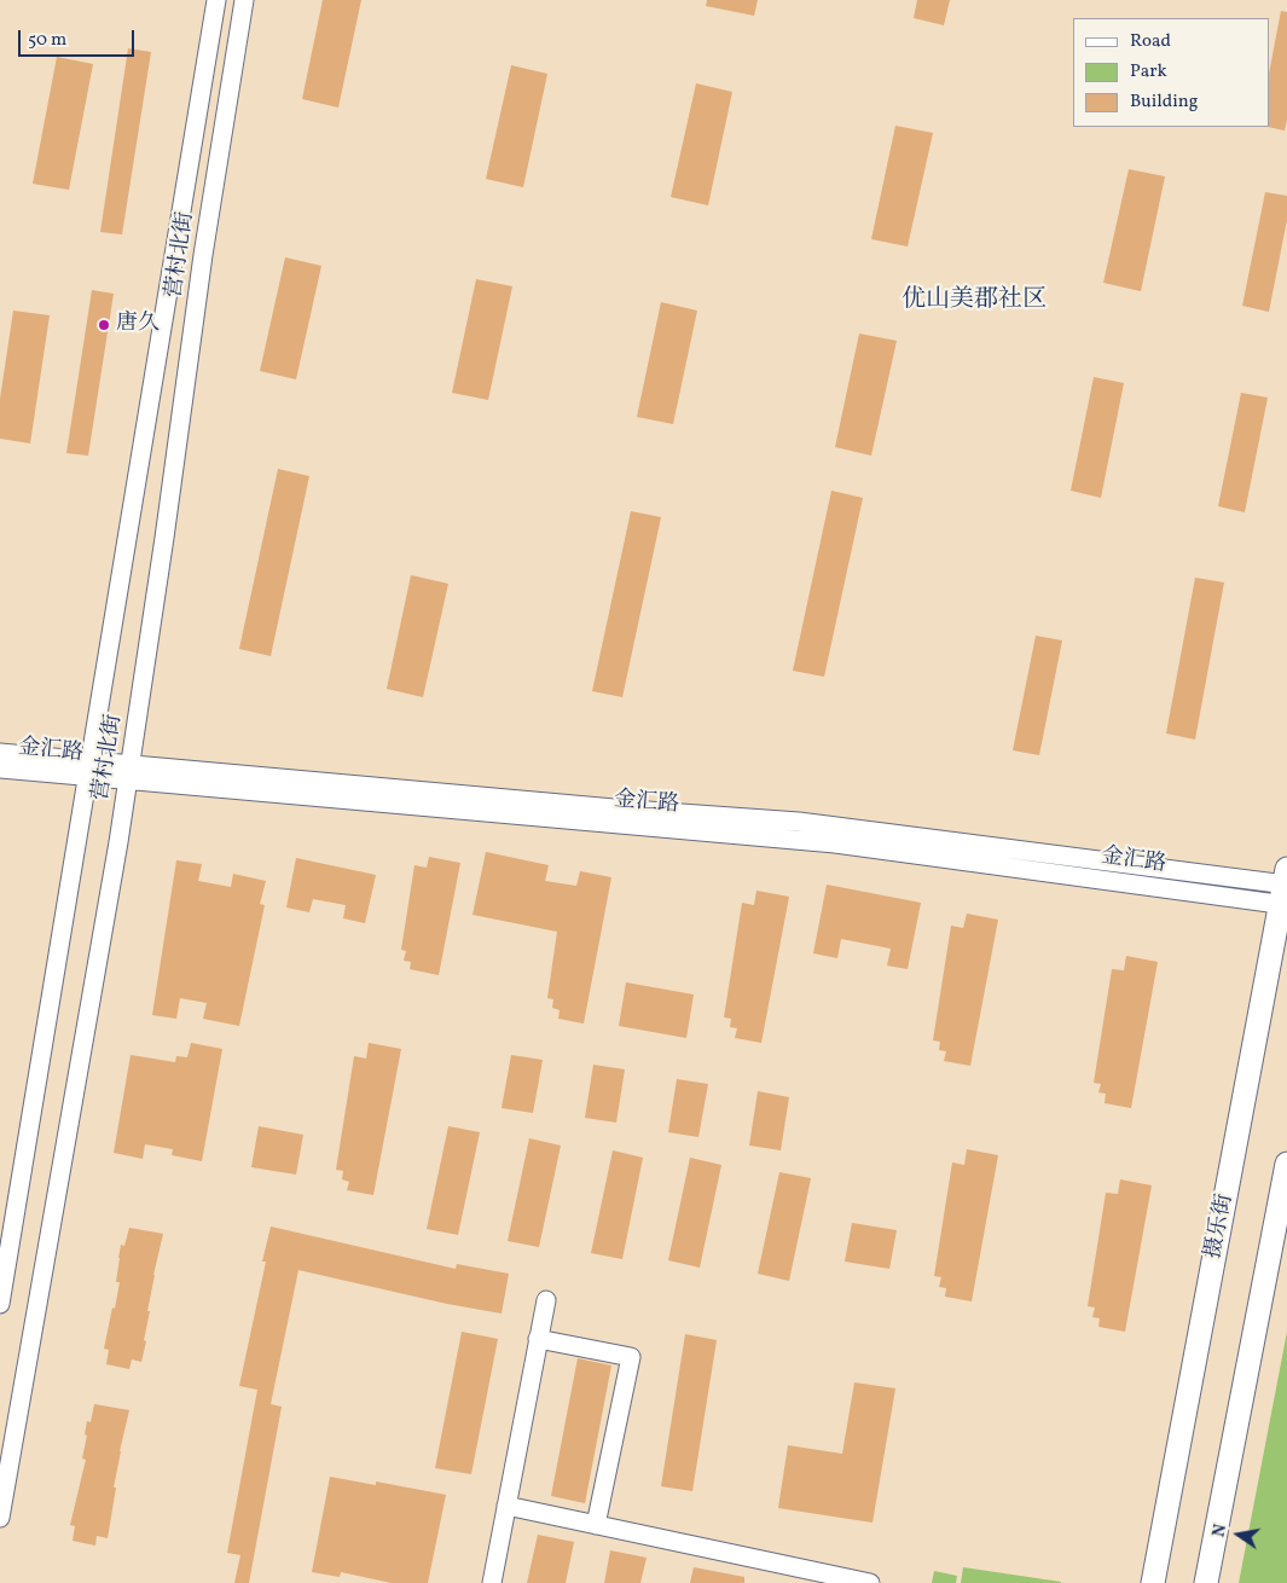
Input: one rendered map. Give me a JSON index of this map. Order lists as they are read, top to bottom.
{
  "streets": {
    "main road": ["摄乐街"],
    "street": ["营村北街", "金汇路"]
  },
  "crossings": [
    ["营村北街", "金汇路"],
    ["金汇路", "摄乐街"]
  ],
  "districts": ["优山美郡社区"],
  "places": ["唐久"],
  "legend": ["Road", "Park", "Building"],
  "scale_bar": "50 m",
  "north": "left"
}
